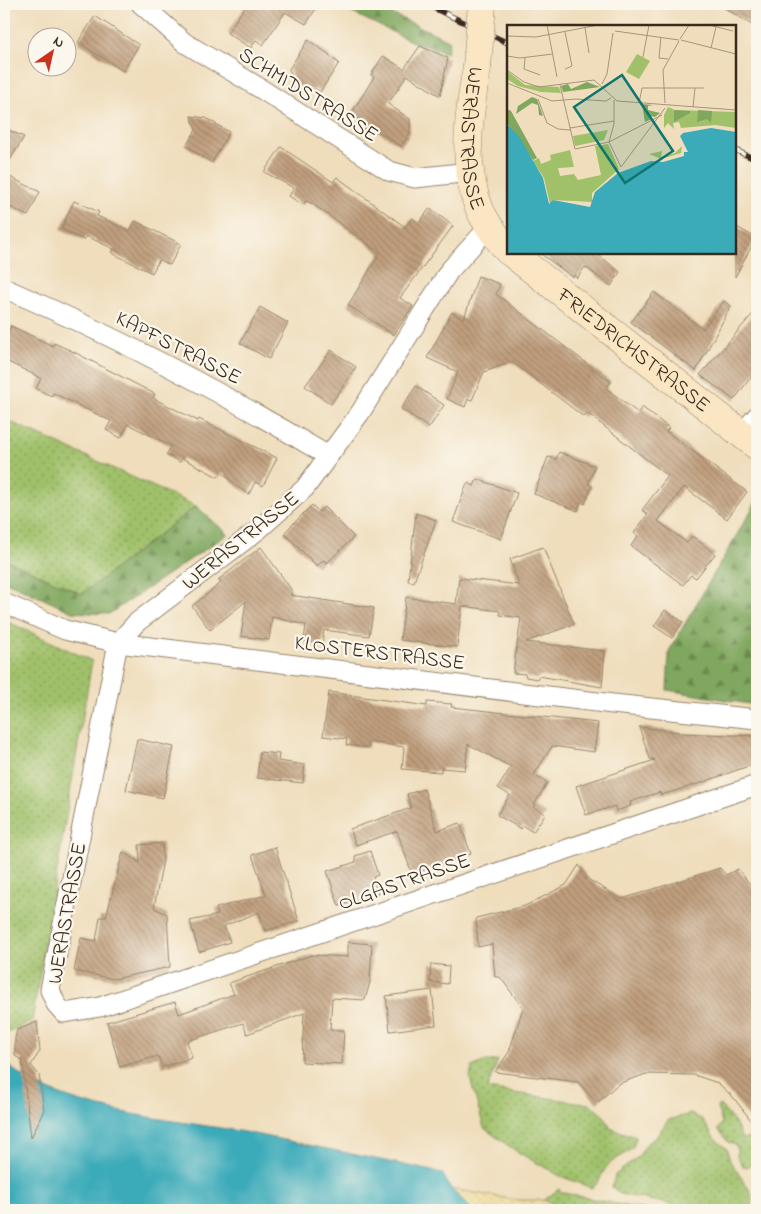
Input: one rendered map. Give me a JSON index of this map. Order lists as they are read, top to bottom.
{
  "streets": {
    "main road": ["WERASTRASSE", "FRIEDRICHSTRASSE"],
    "street": [
      "SCHMIDSTRASSE",
      "KAPFSTRASSE",
      "KLOSTERSTRASSE",
      "OLGASTRASSE"
    ]
  },
  "crossings": [
    ["SCHMIDSTRASSE", "WERASTRASSE"],
    ["WERASTRASSE", "KAPFSTRASSE"],
    ["WERASTRASSE", "FRIEDRICHSTRASSE"],
    ["WERASTRASSE", "KLOSTERSTRASSE"],
    ["WERASTRASSE", "OLGASTRASSE"]
  ],
  "north": "top right"
}
